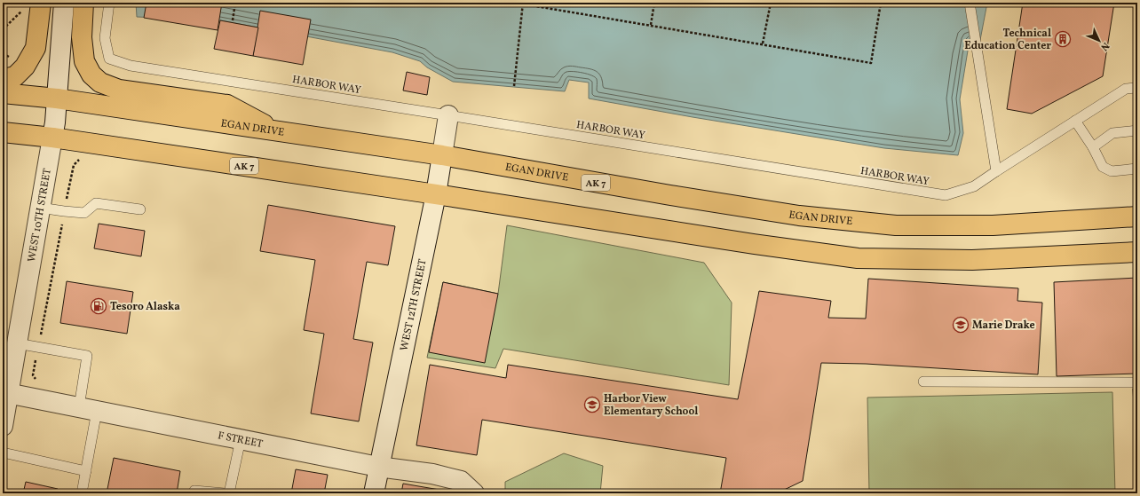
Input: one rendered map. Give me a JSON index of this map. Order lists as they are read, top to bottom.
{
  "streets": {
    "main road": ["EGAN DRIVE", "AK 7"],
    "street": ["WEST 10TH STREET", "WEST 12TH STREET", "F STREET"],
    "lane": ["HARBOR WAY"]
  },
  "crossings": [
    ["HARBOR WAY", "WEST 12TH STREET"],
    ["EGAN DRIVE", "WEST 10TH STREET"],
    ["EGAN DRIVE", "WEST 12TH STREET"],
    ["AK 7", "WEST 10TH STREET"],
    ["AK 7", "WEST 12TH STREET"],
    ["WEST 10TH STREET", "F STREET"],
    ["WEST 12TH STREET", "F STREET"]
  ],
  "places": {
    "building": ["Technical Education Center"],
    "fuel station": ["Tesoro Alaska"],
    "school or university": ["Marie Drake", "Harbor View Elementary School"]
  },
  "north": "bottom right"
}
